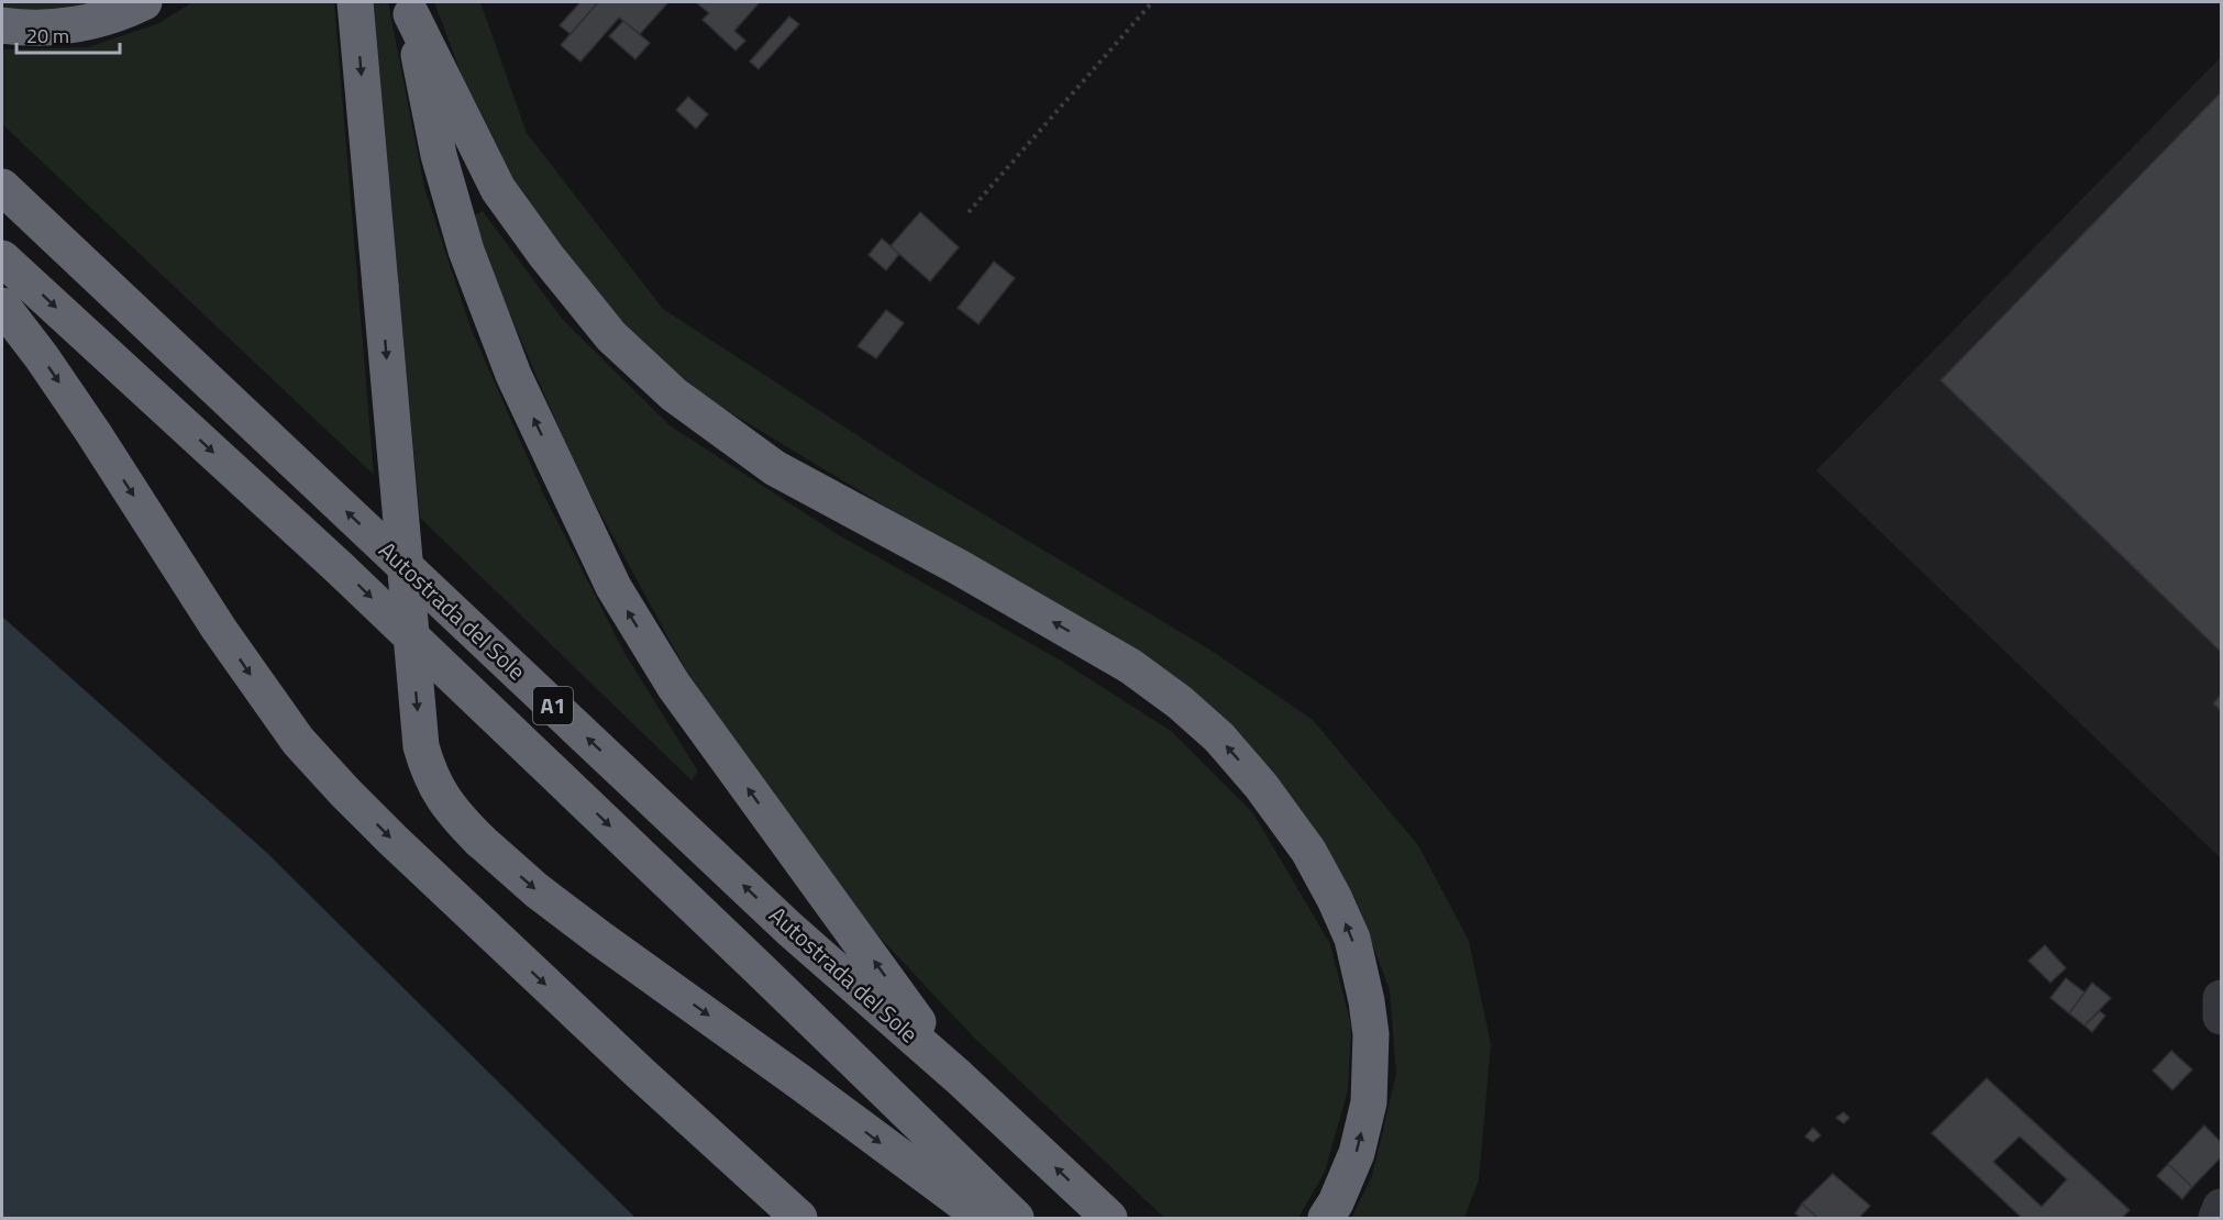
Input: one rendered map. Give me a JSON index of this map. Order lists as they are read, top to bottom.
{
  "streets": {
    "highway": ["Autostrada del Sole", "A1"]
  },
  "scale_bar": "20 m"
}
